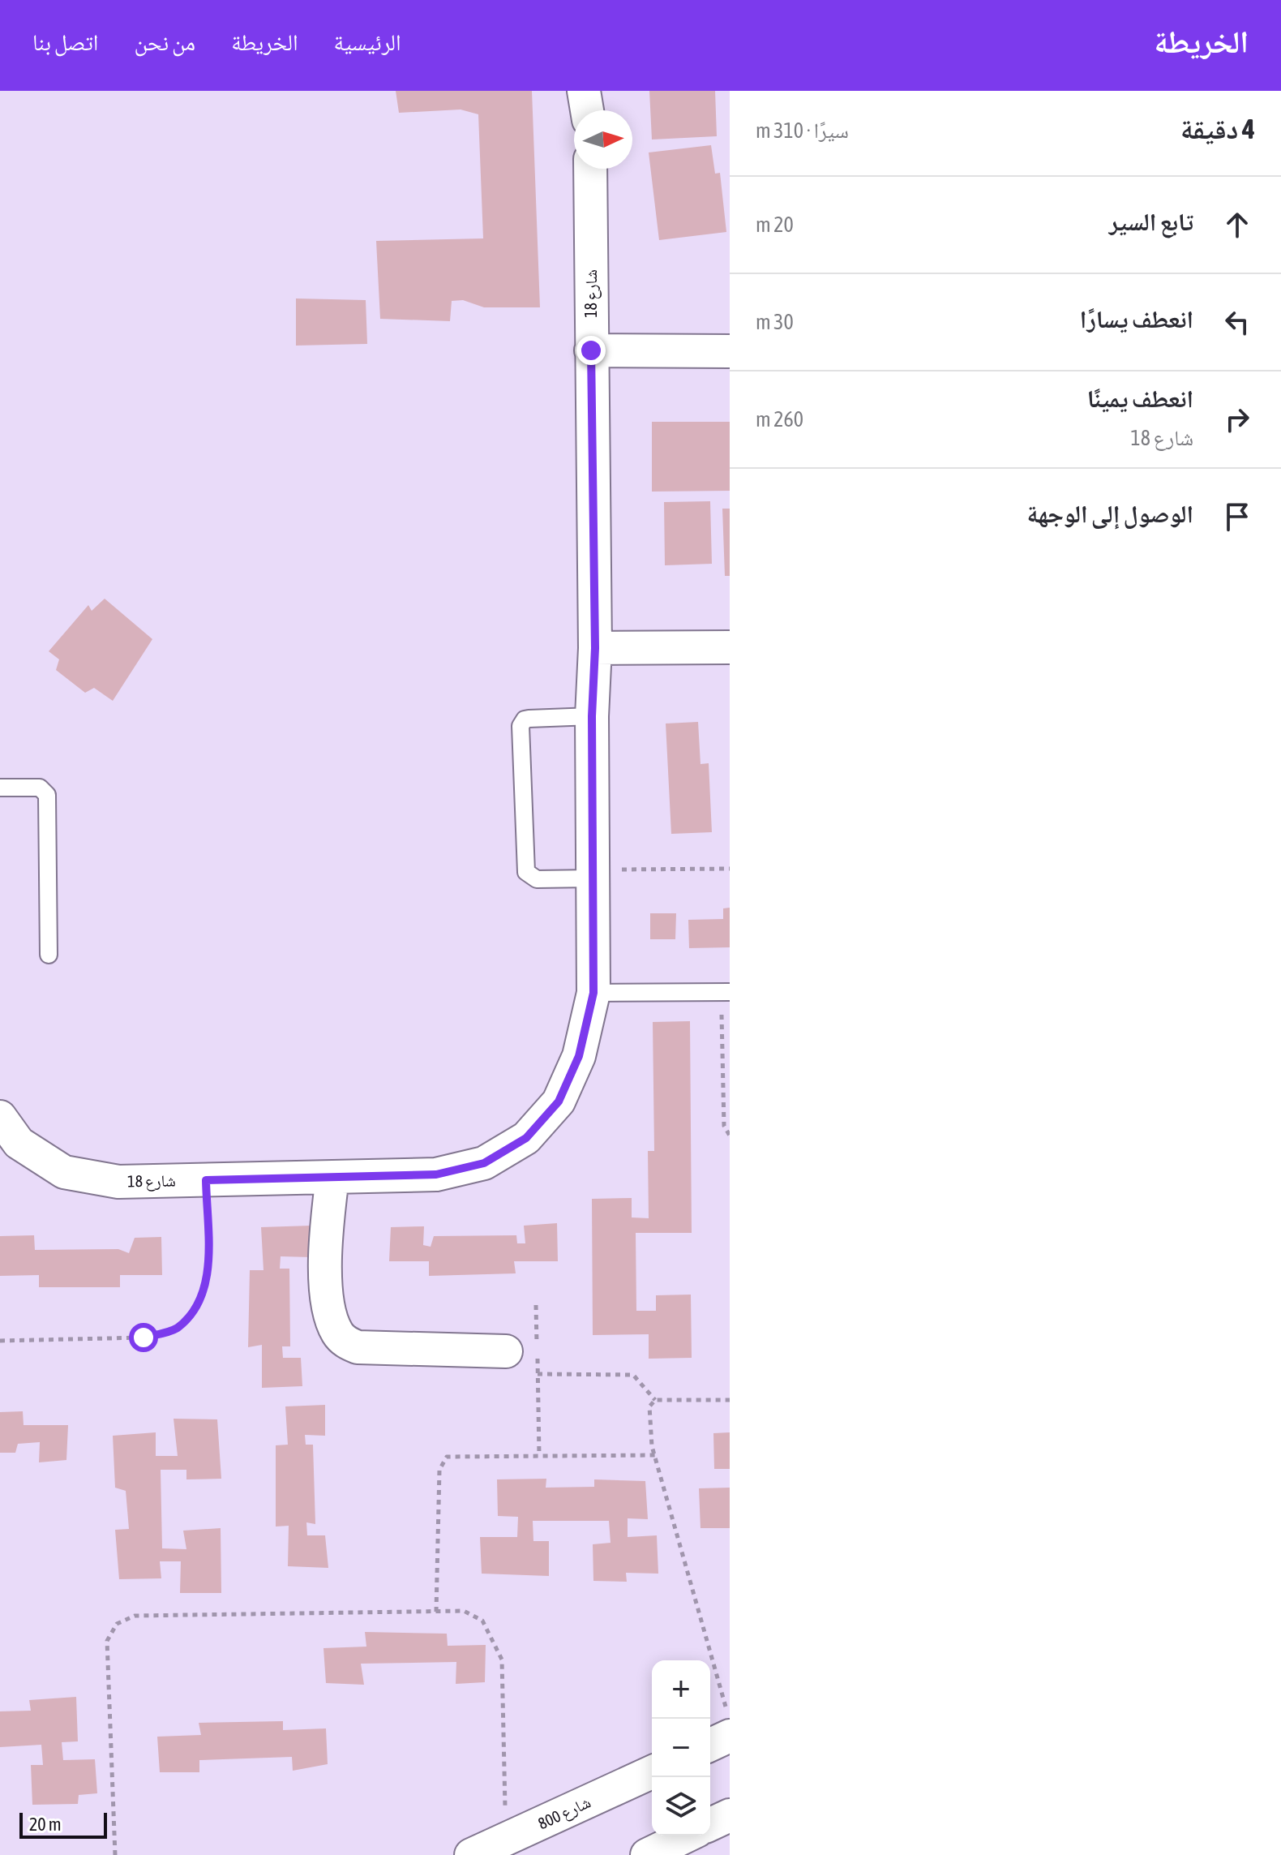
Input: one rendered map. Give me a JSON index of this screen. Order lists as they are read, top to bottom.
{
  "streets": {
    "street": ["شارع 18", "شارع 800"]
  },
  "scale_bar": "20 m",
  "north": "right",
  "page": {
    "header": "الخريطة",
    "nav": [
      "الرئيسية",
      "الخريطة",
      "من نحن",
      "اتصل بنا"
    ],
    "heading": ["4 دقيقة", "سيرًا · 310 m"],
    "list": [
      ["تابع السير", "20 m"],
      ["انعطف يسارًا", "30 m"],
      ["انعطف يمينًا", "شارع 18", "260 m"],
      "الوصول إلى الوجهة"
    ],
    "map_buttons": ["+", "−"],
    "scale": "20 m"
  }
}
